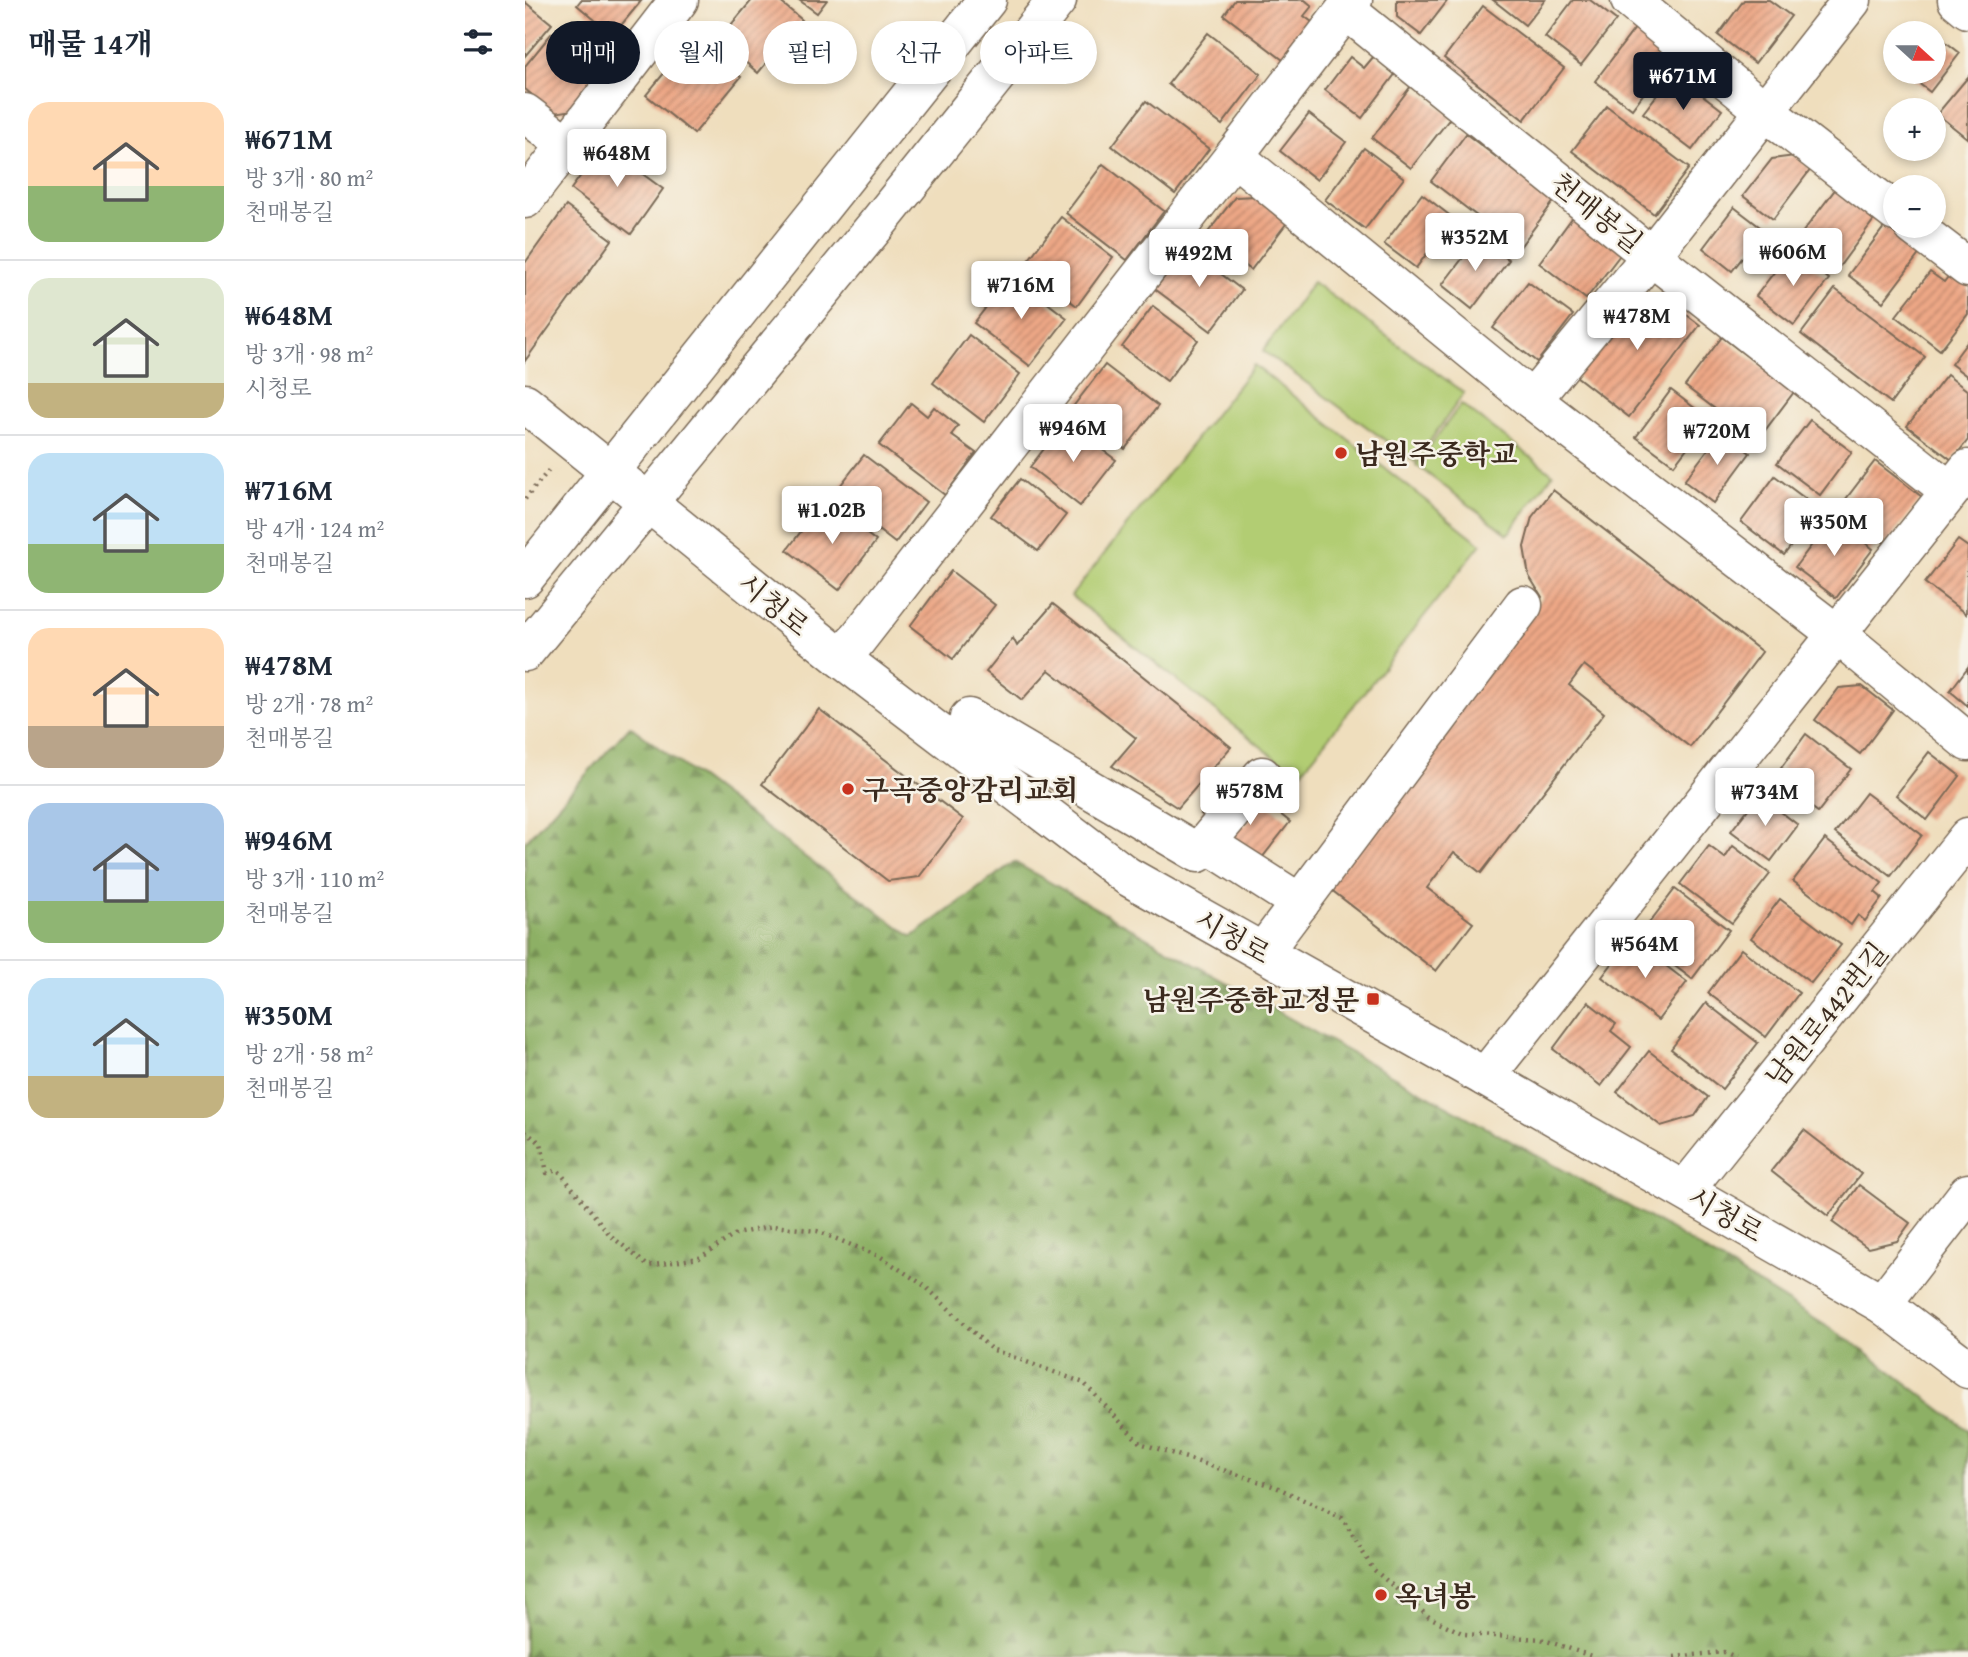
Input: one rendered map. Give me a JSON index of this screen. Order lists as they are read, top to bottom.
{
  "streets": {
    "street": ["천매봉길", "시청로", "남원로442번길"]
  },
  "crossings": [
    ["천매봉길", "시청로"],
    ["시청로", "남원로442번길"]
  ],
  "places": {
    "other": ["남원주중학교", "구곡중앙감리교회", "옥녀봉"],
    "transit": ["남원주중학교정문"]
  },
  "north": "right",
  "page": {
    "heading": "매물 14개",
    "map_buttons": ["+", "−"],
    "chip": [
      "매매",
      "월세",
      "필터",
      "신규",
      "아파트"
    ],
    "price": [
      "₩671M",
      "₩648M",
      "₩352M",
      "₩606M",
      "₩492M",
      "₩716M",
      "₩478M",
      "₩946M",
      "₩720M",
      "₩1.02B",
      "₩350M",
      "₩578M",
      "₩734M",
      "₩564M"
    ],
    "list": [
      {
        "name": "₩671M",
        "note": "방 3개 · 80 m² · 천매봉길"
      },
      {
        "name": "₩648M",
        "note": "방 3개 · 98 m² · 시청로"
      },
      {
        "name": "₩716M",
        "note": "방 4개 · 124 m² · 천매봉길"
      },
      {
        "name": "₩478M",
        "note": "방 2개 · 78 m² · 천매봉길"
      },
      {
        "name": "₩946M",
        "note": "방 3개 · 110 m² · 천매봉길"
      },
      {
        "name": "₩350M",
        "note": "방 2개 · 58 m² · 천매봉길"
      }
    ]
  }
}
